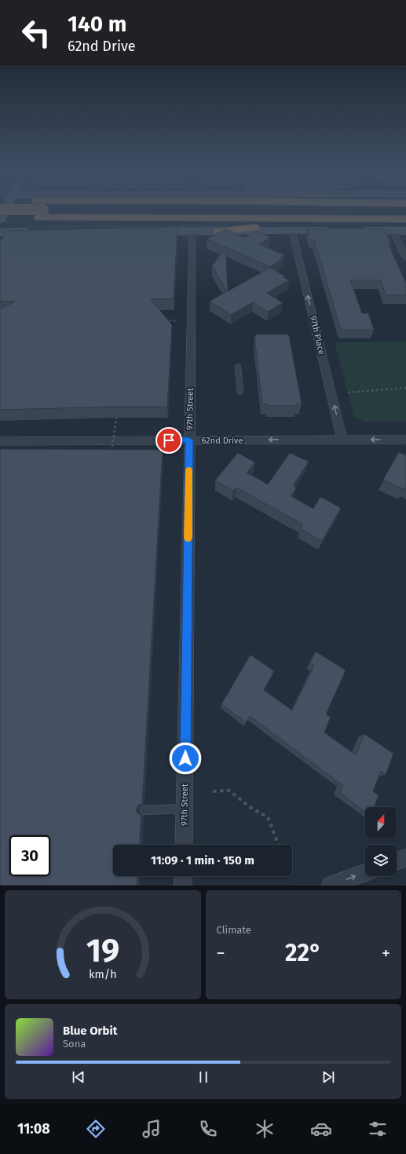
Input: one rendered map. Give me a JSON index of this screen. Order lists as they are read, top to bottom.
{
  "streets": {
    "street": ["97th Place", "97th Street", "62nd Drive"]
  },
  "crossings": [
    ["97th Place", "62nd Drive"],
    ["97th Street", "62nd Drive"]
  ],
  "one_way": ["97th Place", "62nd Drive"],
  "north": "top",
  "page": {
    "turn": ["140 m", "62nd Drive"],
    "limit": "30",
    "trip": "11:09 · 1 min · 150 m",
    "tile": "Climate",
    "heat": ["−", "22°", "+"],
    "song": ["Blue Orbit", "Sona"],
    "tabs": "11:08",
    "gauge": ["19", "km/h"]
  }
}
